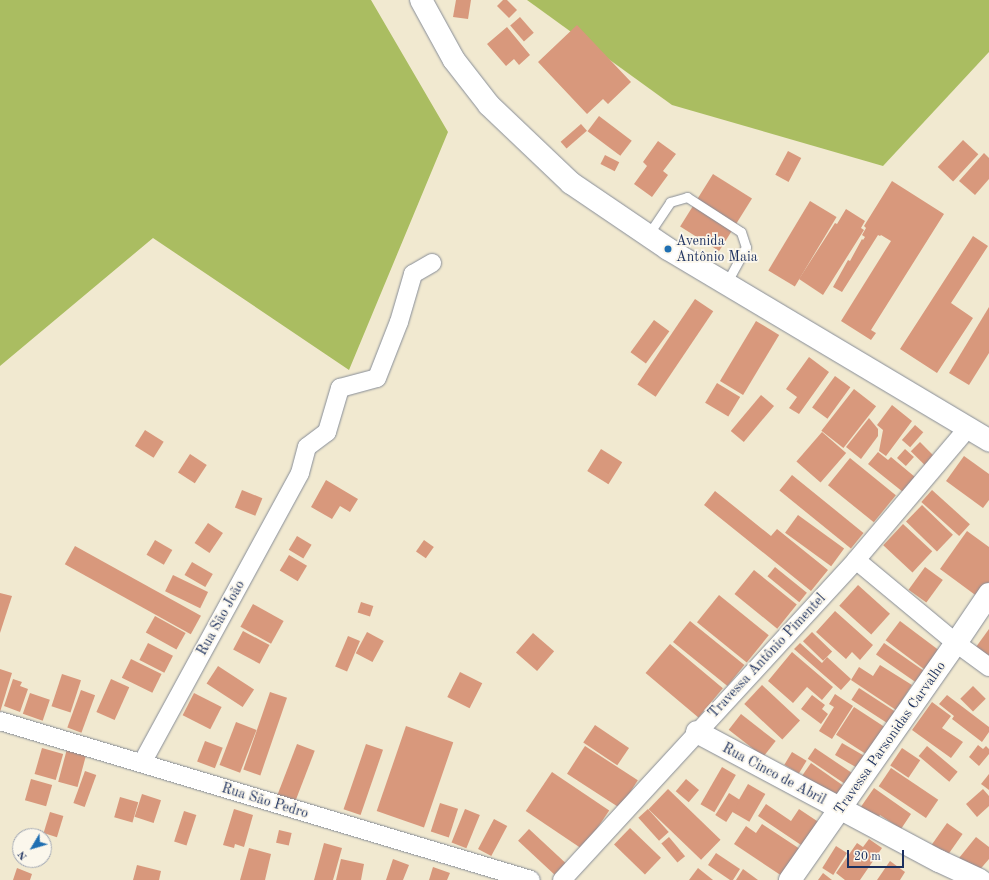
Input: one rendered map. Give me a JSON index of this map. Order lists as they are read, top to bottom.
{
  "streets": {
    "main road": ["Travessa Parsonidas Carvalho", "Rua Cinco de Abril"],
    "street": ["Rua São João", "Travessa Antônio Pimentel", "Rua São Pedro"]
  },
  "crossings": [
    ["Rua São João", "Rua São Pedro"],
    ["Travessa Antônio Pimentel", "Rua Cinco de Abril"],
    ["Travessa Parsonidas Carvalho", "Rua Cinco de Abril"]
  ],
  "places": ["Avenida Antônio Maia"],
  "scale_bar": "20 m",
  "north": "bottom left"
}
